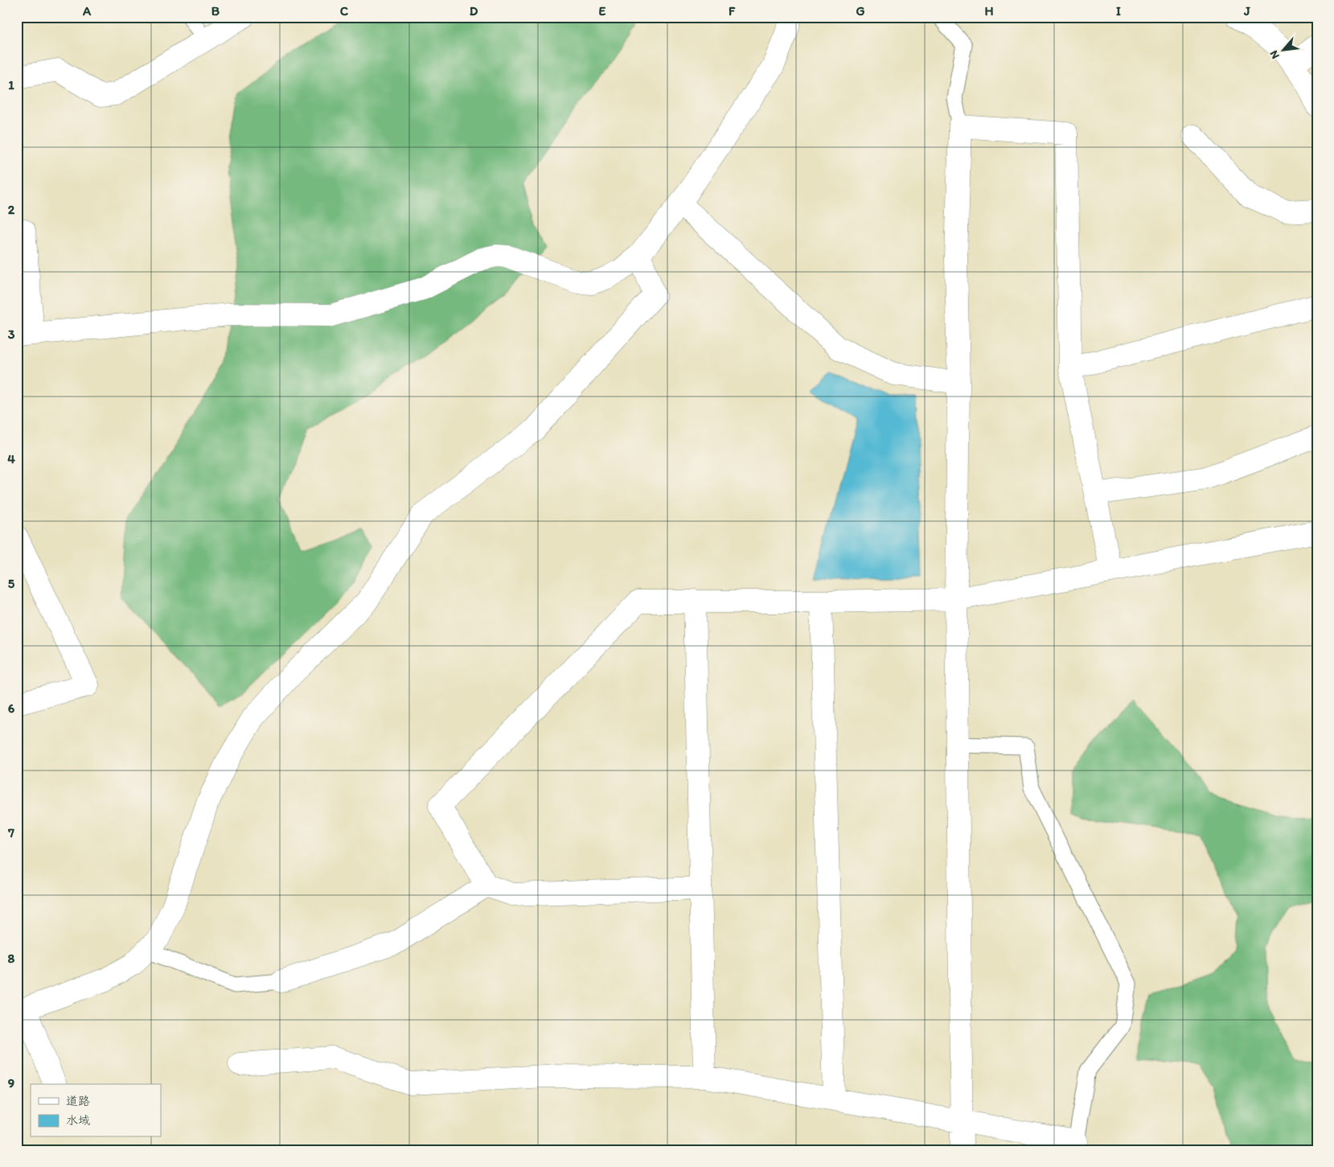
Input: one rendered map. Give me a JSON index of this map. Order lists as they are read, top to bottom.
{
  "legend": ["道路", "水域"],
  "north": "bottom left",
  "grid": {
    "columns": [
      "A",
      "B",
      "C",
      "D",
      "E",
      "F",
      "G",
      "H",
      "I",
      "J"
    ],
    "rows": [
      "1",
      "2",
      "3",
      "4",
      "5",
      "6",
      "7",
      "8",
      "9"
    ]
  }
}
